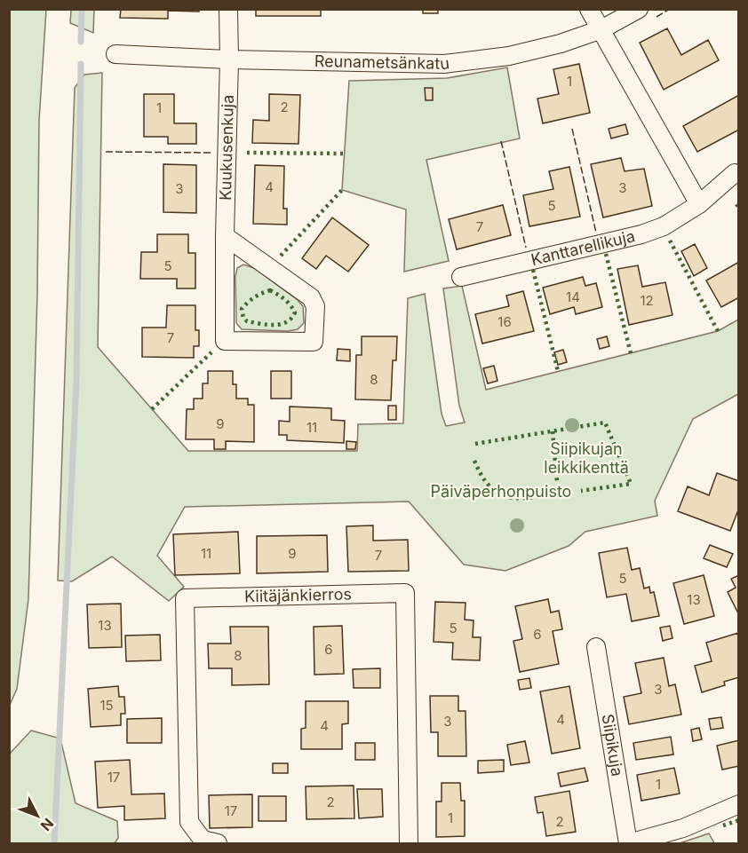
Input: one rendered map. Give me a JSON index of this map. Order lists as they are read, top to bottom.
{
  "streets": {
    "street": [
      "Reunametsänkatu",
      "Kuukusenkuja",
      "Kanttarellikuja",
      "Kiitäjänkierros",
      "Siipikuja"
    ]
  },
  "crossings": [
    ["Reunametsänkatu", "Kuukusenkuja"]
  ],
  "parks": ["Siipikujan leikkikenttä", "Päiväperhonpuisto"],
  "house_numbers": [
    "1",
    "2",
    "1",
    "4",
    "3",
    "3",
    "5",
    "7",
    "5",
    "14",
    "12",
    "16",
    "7",
    "8",
    "9",
    "11",
    "11",
    "9",
    "7",
    "5",
    "13",
    "13",
    "5",
    "6",
    "6",
    "8",
    "3",
    "15",
    "4",
    "3",
    "4",
    "17",
    "1",
    "2",
    "17",
    "1",
    "2"
  ],
  "north": "bottom right"
}
